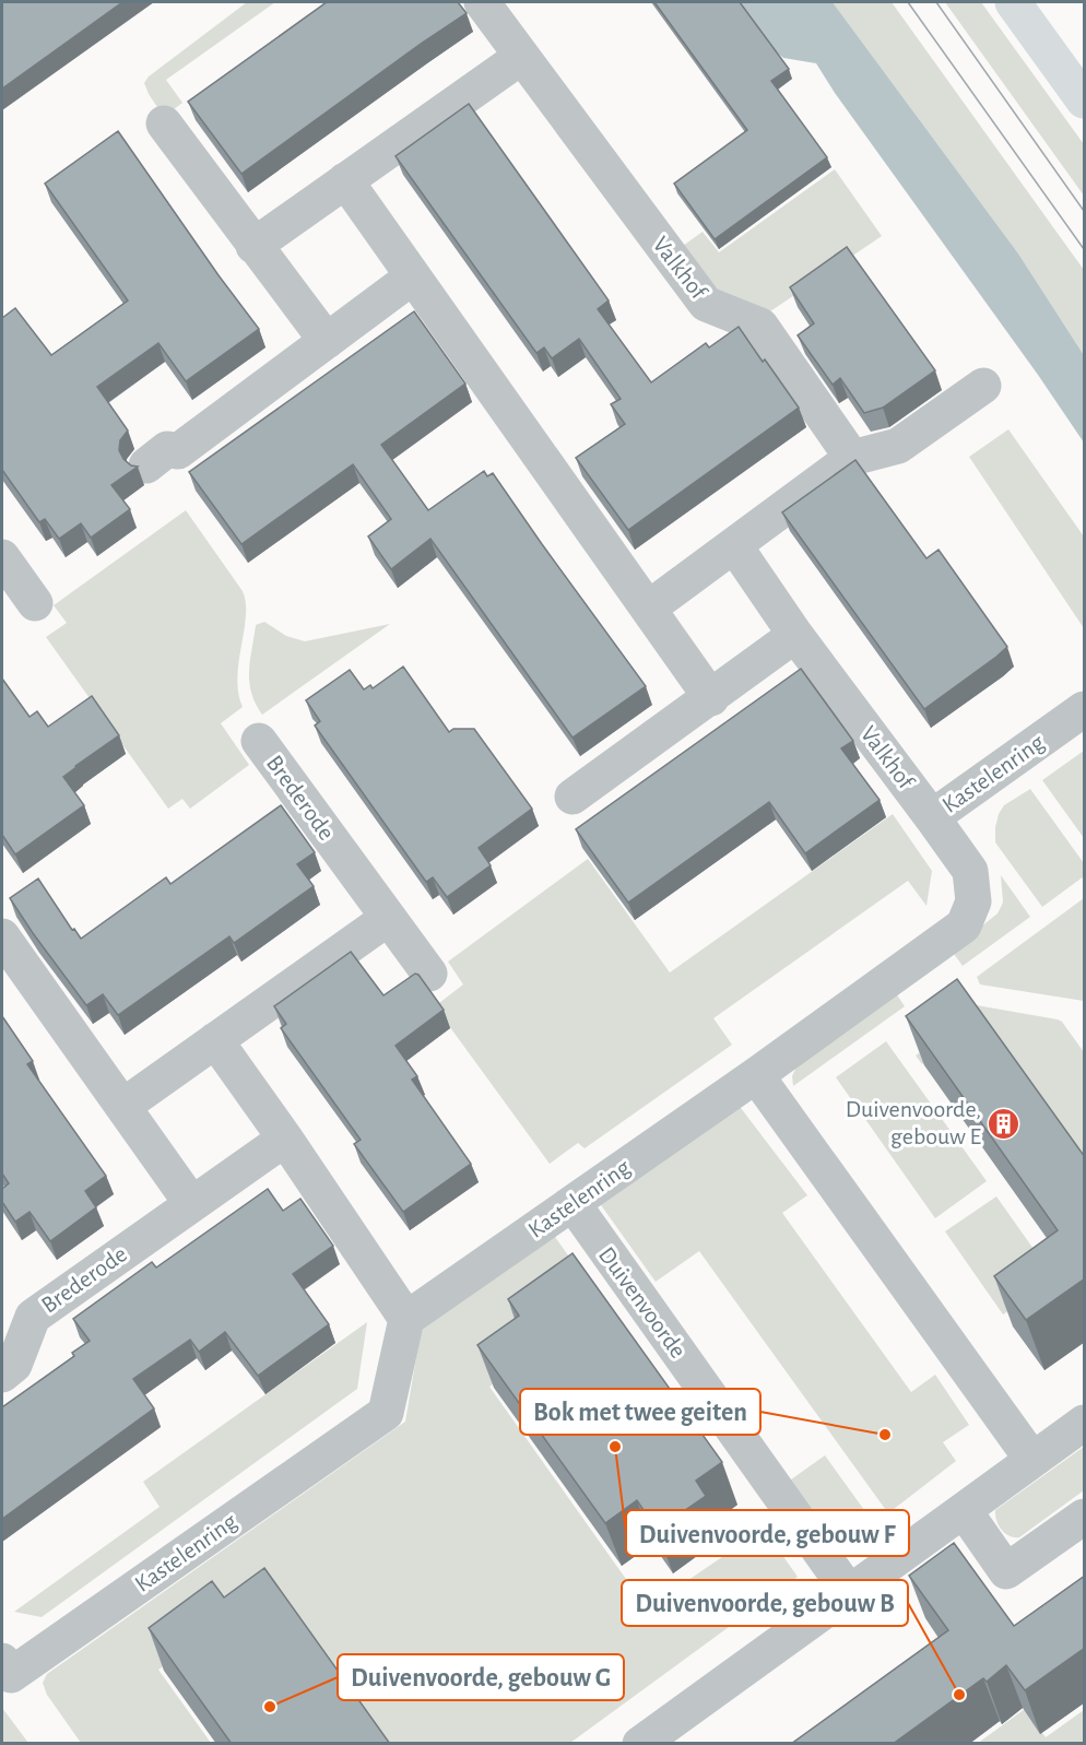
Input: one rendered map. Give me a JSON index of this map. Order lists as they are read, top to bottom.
{
  "streets": {
    "street": [
      "Valkhof",
      "Kastelenring",
      "Brederode",
      "Duivenvoorde"
    ]
  },
  "crossings": [
    ["Valkhof", "Kastelenring"],
    ["Kastelenring", "Duivenvoorde"]
  ],
  "places": {
    "building": ["Duivenvoorde, gebouw E"],
    "other": [
      "Bok met twee geiten",
      "Duivenvoorde, gebouw F",
      "Duivenvoorde, gebouw B",
      "Duivenvoorde, gebouw G"
    ]
  }
}
